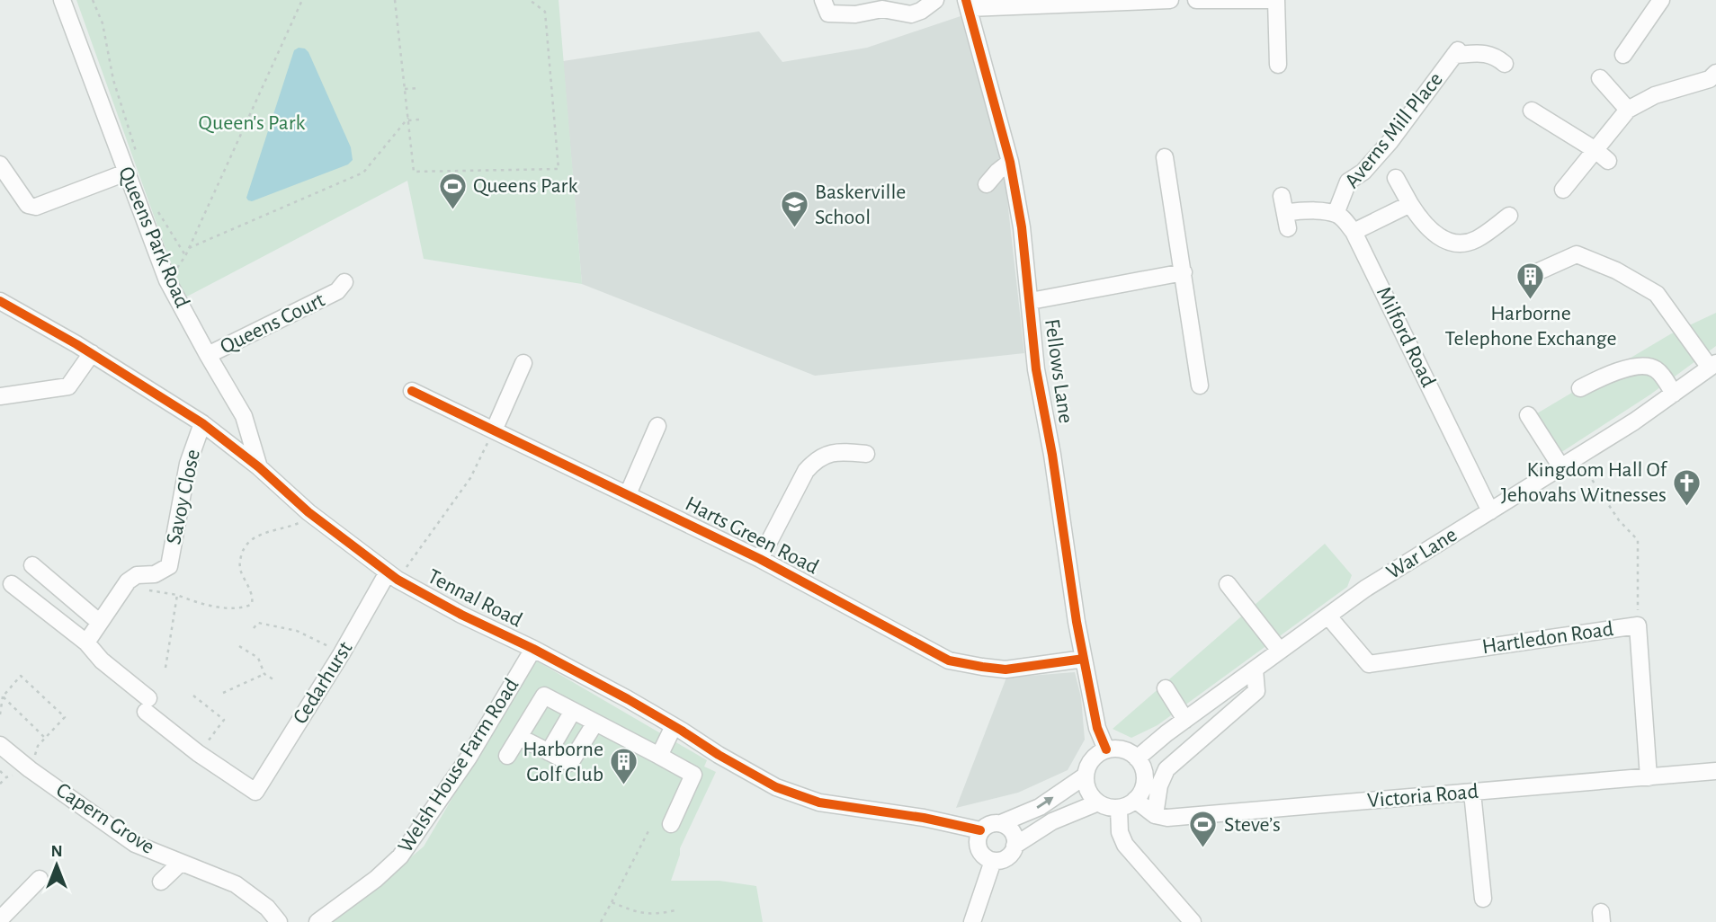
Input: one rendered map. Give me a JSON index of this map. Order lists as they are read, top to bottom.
{
  "streets": {
    "street": [
      "Averns Mill Place",
      "Queens Park Road",
      "Queens Court",
      "Milford Road",
      "Fellows Lane",
      "Savoy Close",
      "Harts Green Road",
      "War Lane",
      "Tennal Road",
      "Hartledon Road",
      "Cedarhurst",
      "Welsh House Farm Road",
      "Victoria Road",
      "Capern Grove"
    ]
  },
  "crossings": [
    ["Averns Mill Place", "Milford Road"],
    ["Queens Park Road", "Queens Court"],
    ["Queens Park Road", "Tennal Road"],
    ["Milford Road", "War Lane"],
    ["Fellows Lane", "Harts Green Road"],
    ["Fellows Lane", "War Lane"],
    ["Savoy Close", "Tennal Road"],
    ["War Lane", "Hartledon Road"],
    ["Tennal Road", "Cedarhurst"],
    ["Tennal Road", "Welsh House Farm Road"],
    ["Hartledon Road", "Victoria Road"]
  ],
  "parks": ["Queen's Park"],
  "places": {
    "sports": ["Queens Park", "Steve’s"],
    "school or university": ["Baskerville School"],
    "building": ["Harborne Telephone Exchange", "Harborne Golf Club"],
    "church": ["Kingdom Hall Of Jehovahs Witnesses"]
  },
  "north": "top"
}
